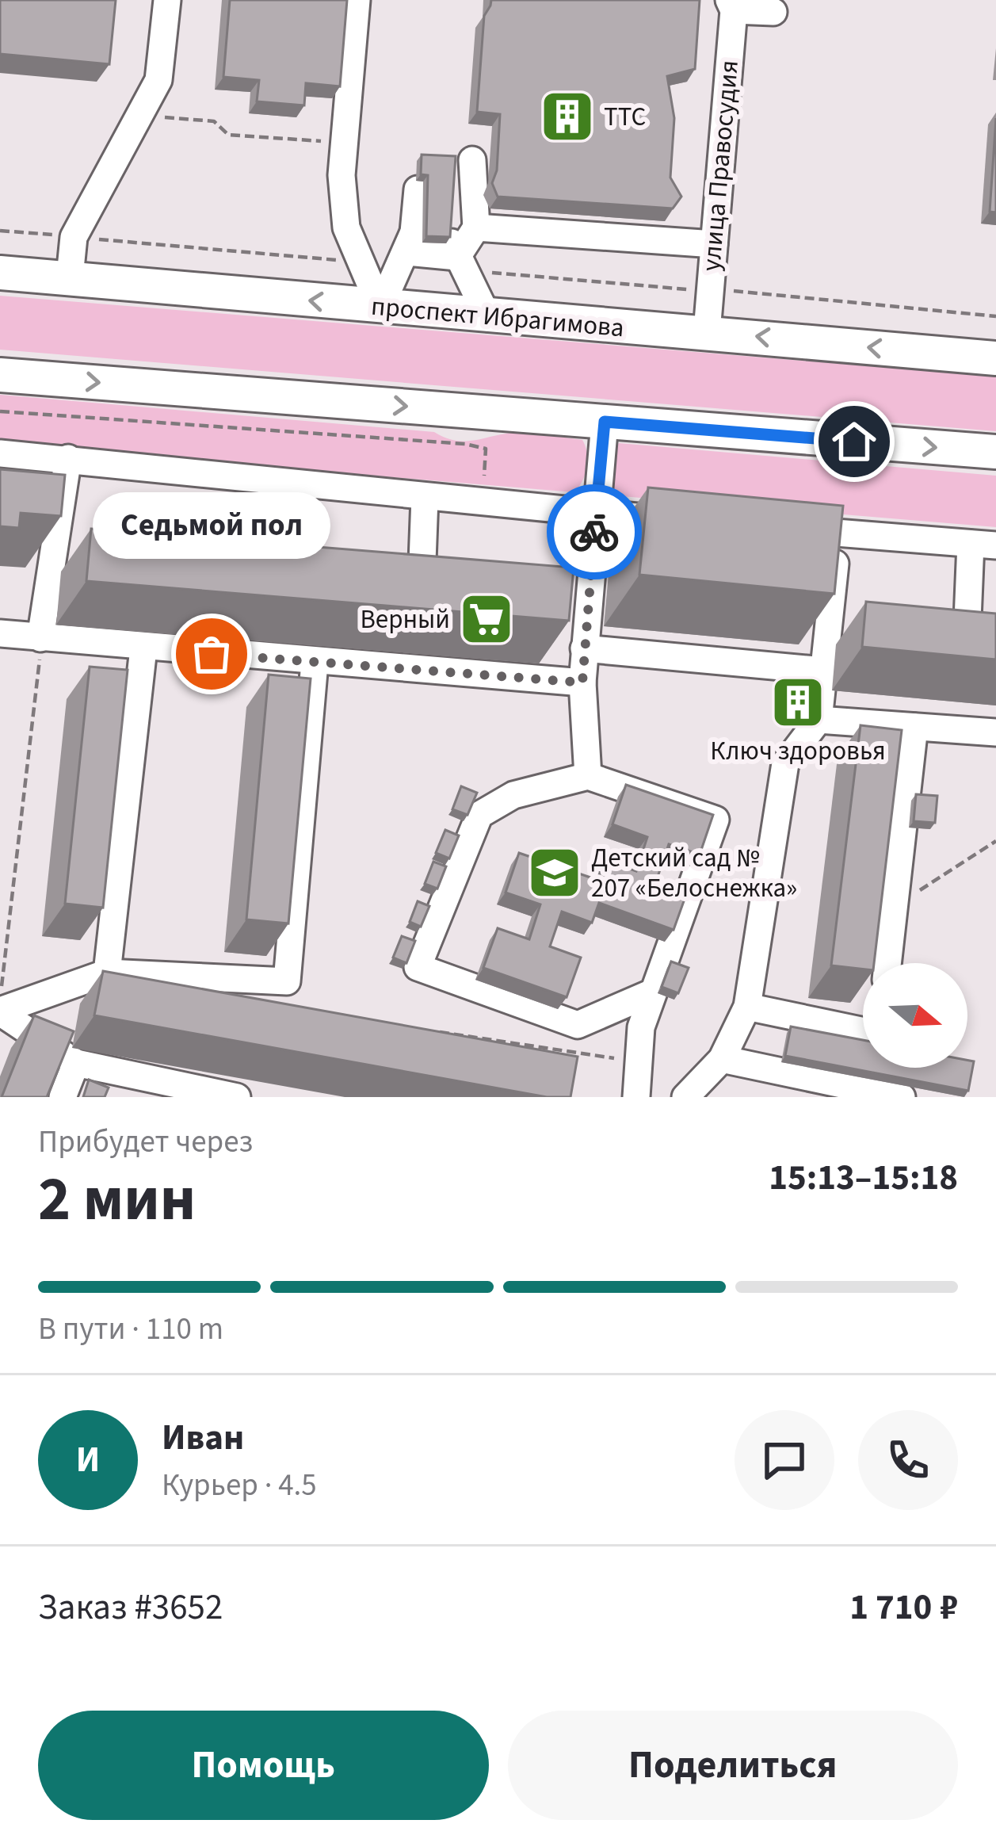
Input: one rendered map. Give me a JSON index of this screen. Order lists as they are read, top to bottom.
{
  "streets": {
    "main road": ["проспект Ибрагимова"],
    "street": ["улица Правосудия"]
  },
  "crossings": [
    ["улица Правосудия", "проспект Ибрагимова"]
  ],
  "places": {
    "building": ["ТТС", "Ключ здоровья"],
    "supermarket": ["Верный"],
    "other": ["Седьмой пол"],
    "school or university": ["Детский сад № 207 «Белоснежка»"]
  },
  "north": "right",
  "page": {
    "bubble": "Седьмой пол",
    "heading": ["2 мин", "Прибудет через", "15:13–15:18"],
    "panel": [
      "Иван",
      "Курьер · 4.5",
      "Заказ #3652",
      "1 710 ₽"
    ],
    "bar": "В пути · 110 m",
    "round": "И",
    "buttons": ["Помощь", "Поделиться"]
  }
}
